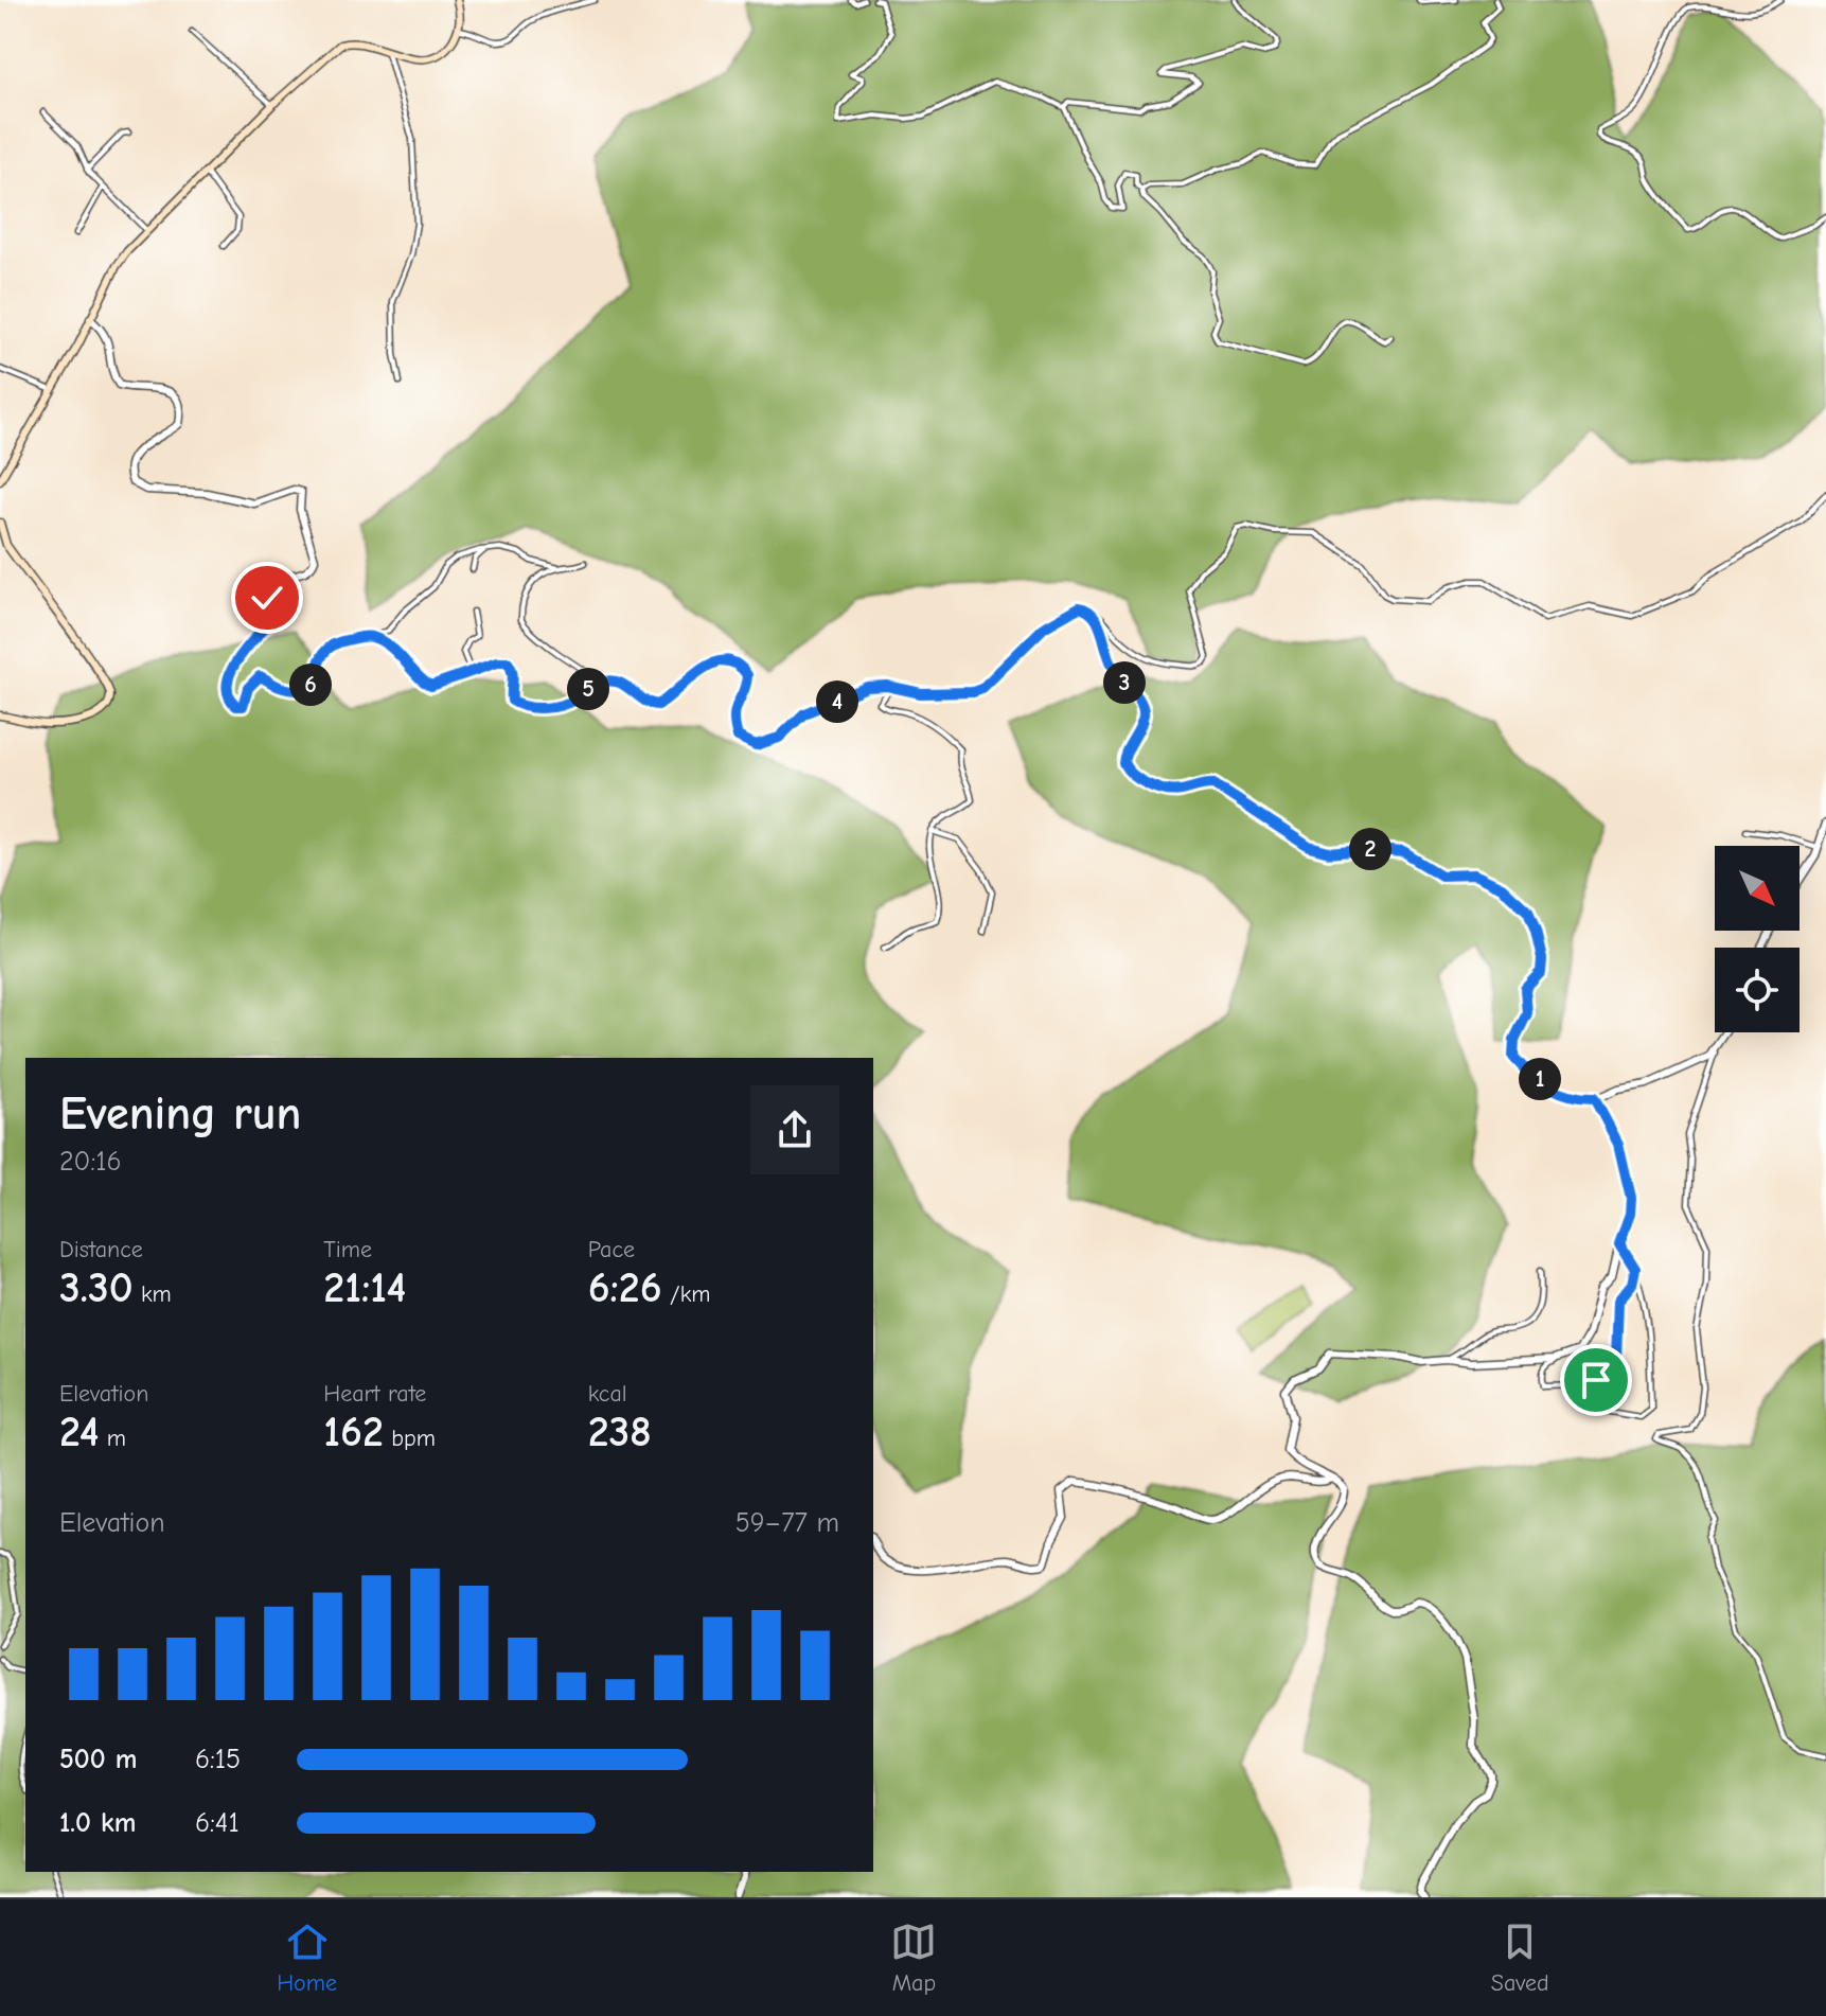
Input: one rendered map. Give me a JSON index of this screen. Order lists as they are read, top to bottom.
{
  "north": "bottom right",
  "page": {
    "pins": [
      "3",
      "6",
      "5",
      "4",
      "2",
      "1"
    ],
    "heading": ["Evening run", "20:16"],
    "stats": [
      ["Distance", "3.30 km"],
      ["Time", "21:14"],
      ["Pace", "6:26 /km"],
      ["Elevation", "24 m"],
      ["Heart rate", "162 bpm"],
      ["kcal", "238"]
    ],
    "chart": ["Elevation", "59–77 m"],
    "list": [
      {
        "name": "500 m",
        "note": "6:15"
      },
      {
        "name": "1.0 km",
        "note": "6:41"
      }
    ],
    "tabs": ["Home", "Map", "Saved"]
  }
}
